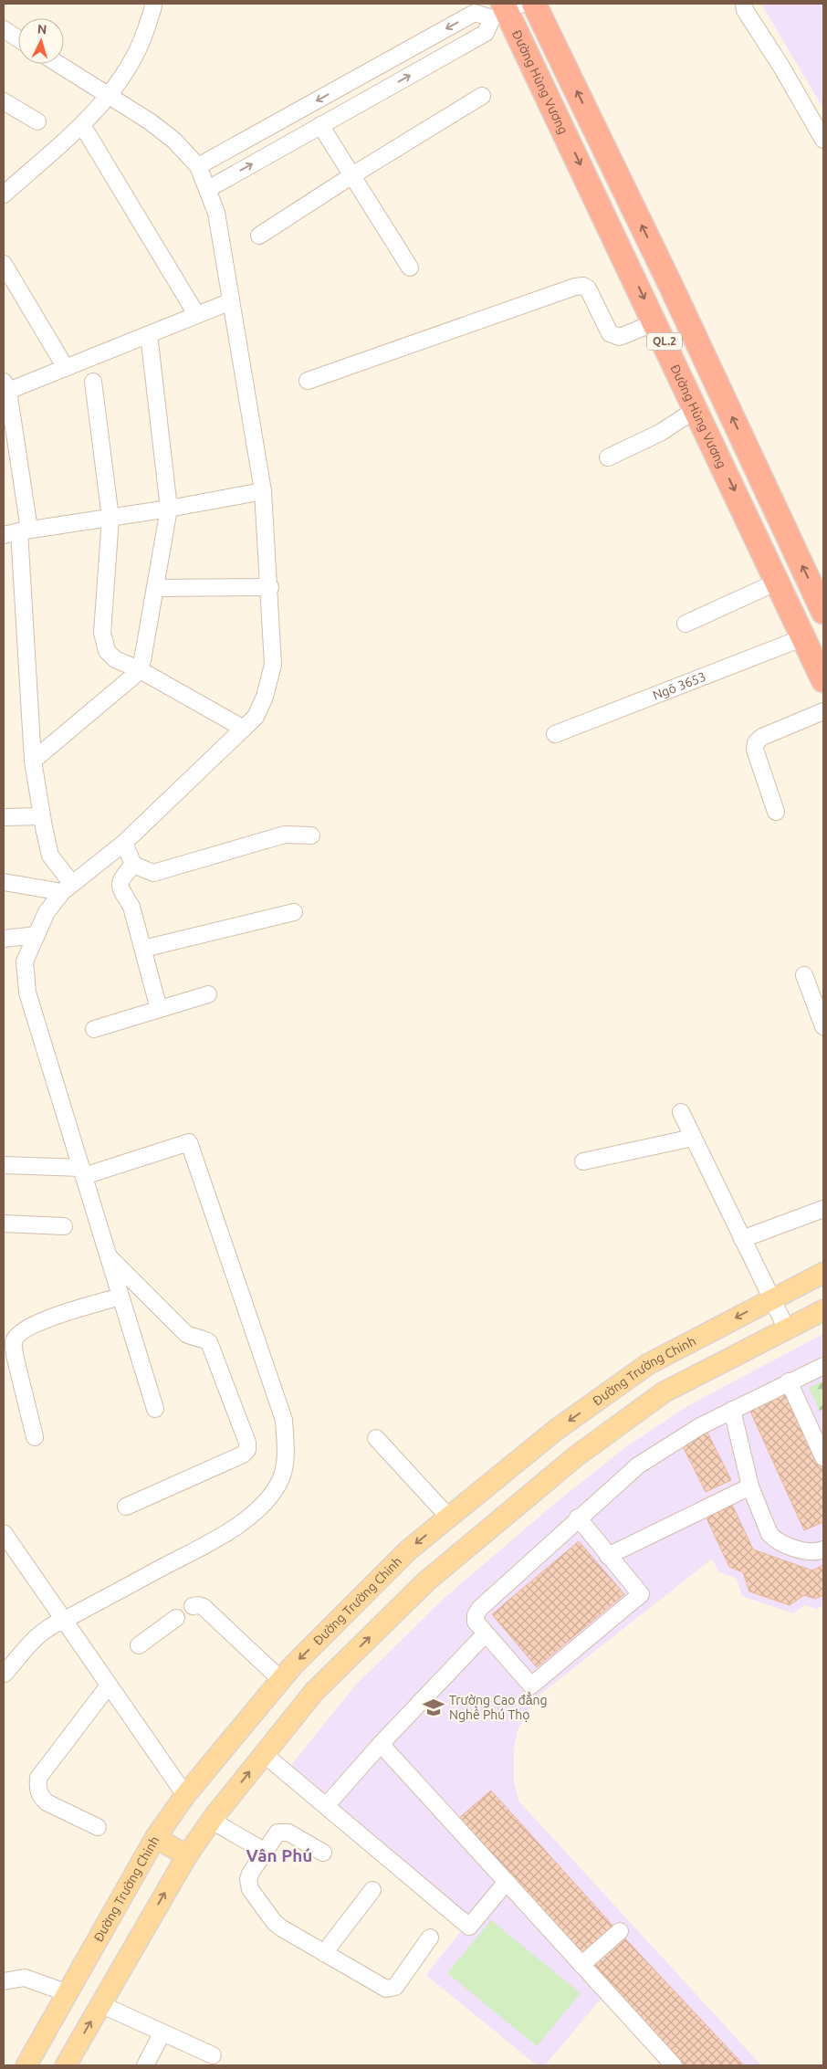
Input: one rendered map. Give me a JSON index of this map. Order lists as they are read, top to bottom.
{
  "streets": {
    "highway": ["Đường Hùng Vương", "QL.2"],
    "main road": ["Đường Trường Chinh"],
    "street": ["Ngõ 3653"]
  },
  "crossings": [
    ["Đường Hùng Vương", "Ngõ 3653"]
  ],
  "districts": ["Vân Phú"],
  "places": {
    "school or university": ["Trường Cao đẳng Nghề Phú Thọ"]
  },
  "north": "top"
}
